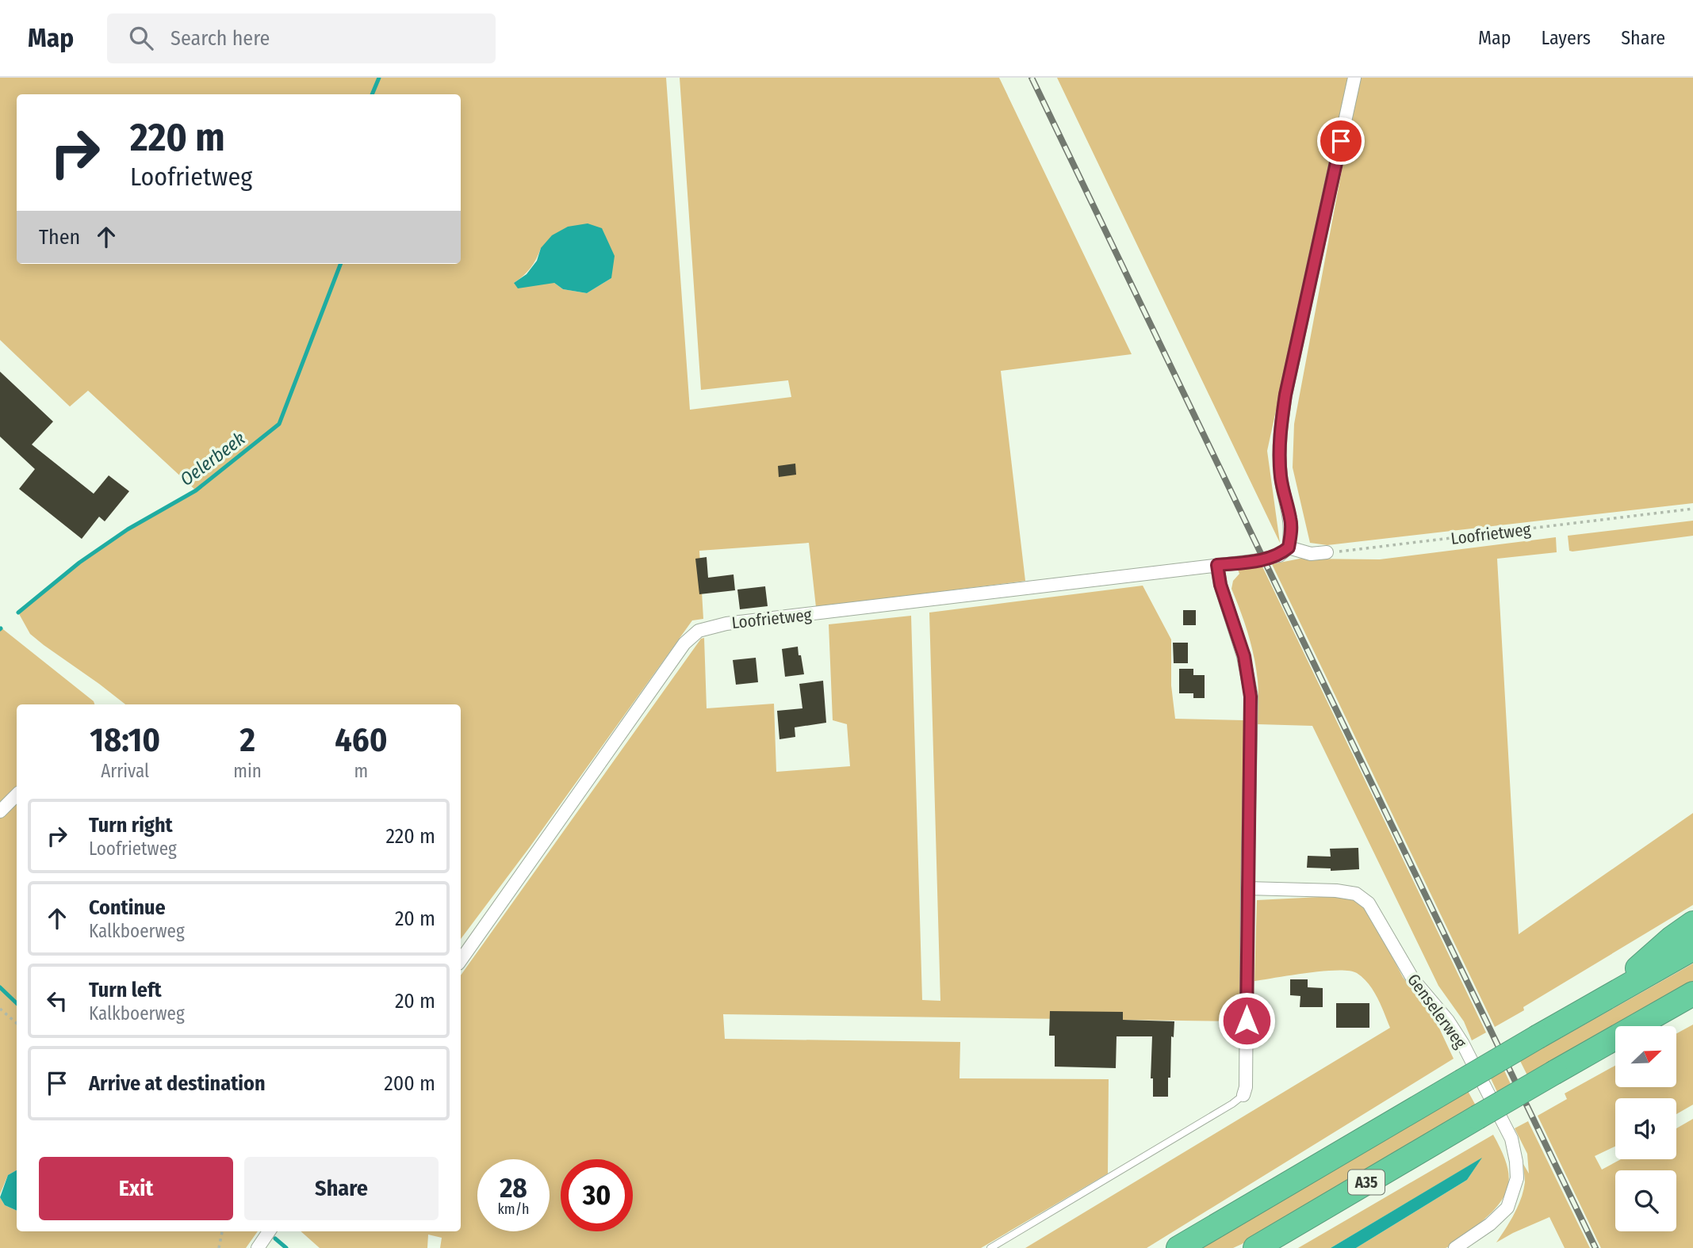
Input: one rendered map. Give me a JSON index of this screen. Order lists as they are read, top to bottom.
{
  "streets": {
    "highway": ["A35"],
    "street": ["Loofrietweg", "Genselerweg"]
  },
  "water": ["Oelerbeek"],
  "north": "top right",
  "page": {
    "header": "Map",
    "search": "Search here",
    "nav": ["Map", "Layers", "Share"],
    "turn": ["220 m", "Loofrietweg"],
    "then": "Then",
    "eta": [
      "18:10",
      "Arrival",
      "2",
      "min",
      "460",
      "m"
    ],
    "list": [
      {
        "name": "Turn right",
        "note": "Loofrietweg",
        "value": "220 m"
      },
      {
        "name": "Continue",
        "note": "Kalkboerweg",
        "value": "20 m"
      },
      {
        "name": "Turn left",
        "note": "Kalkboerweg",
        "value": "20 m"
      },
      {
        "name": "Arrive at destination",
        "value": "200 m"
      }
    ],
    "buttons": ["Exit", "Share"],
    "speed": "28 km/h",
    "limit": "30"
  }
}
